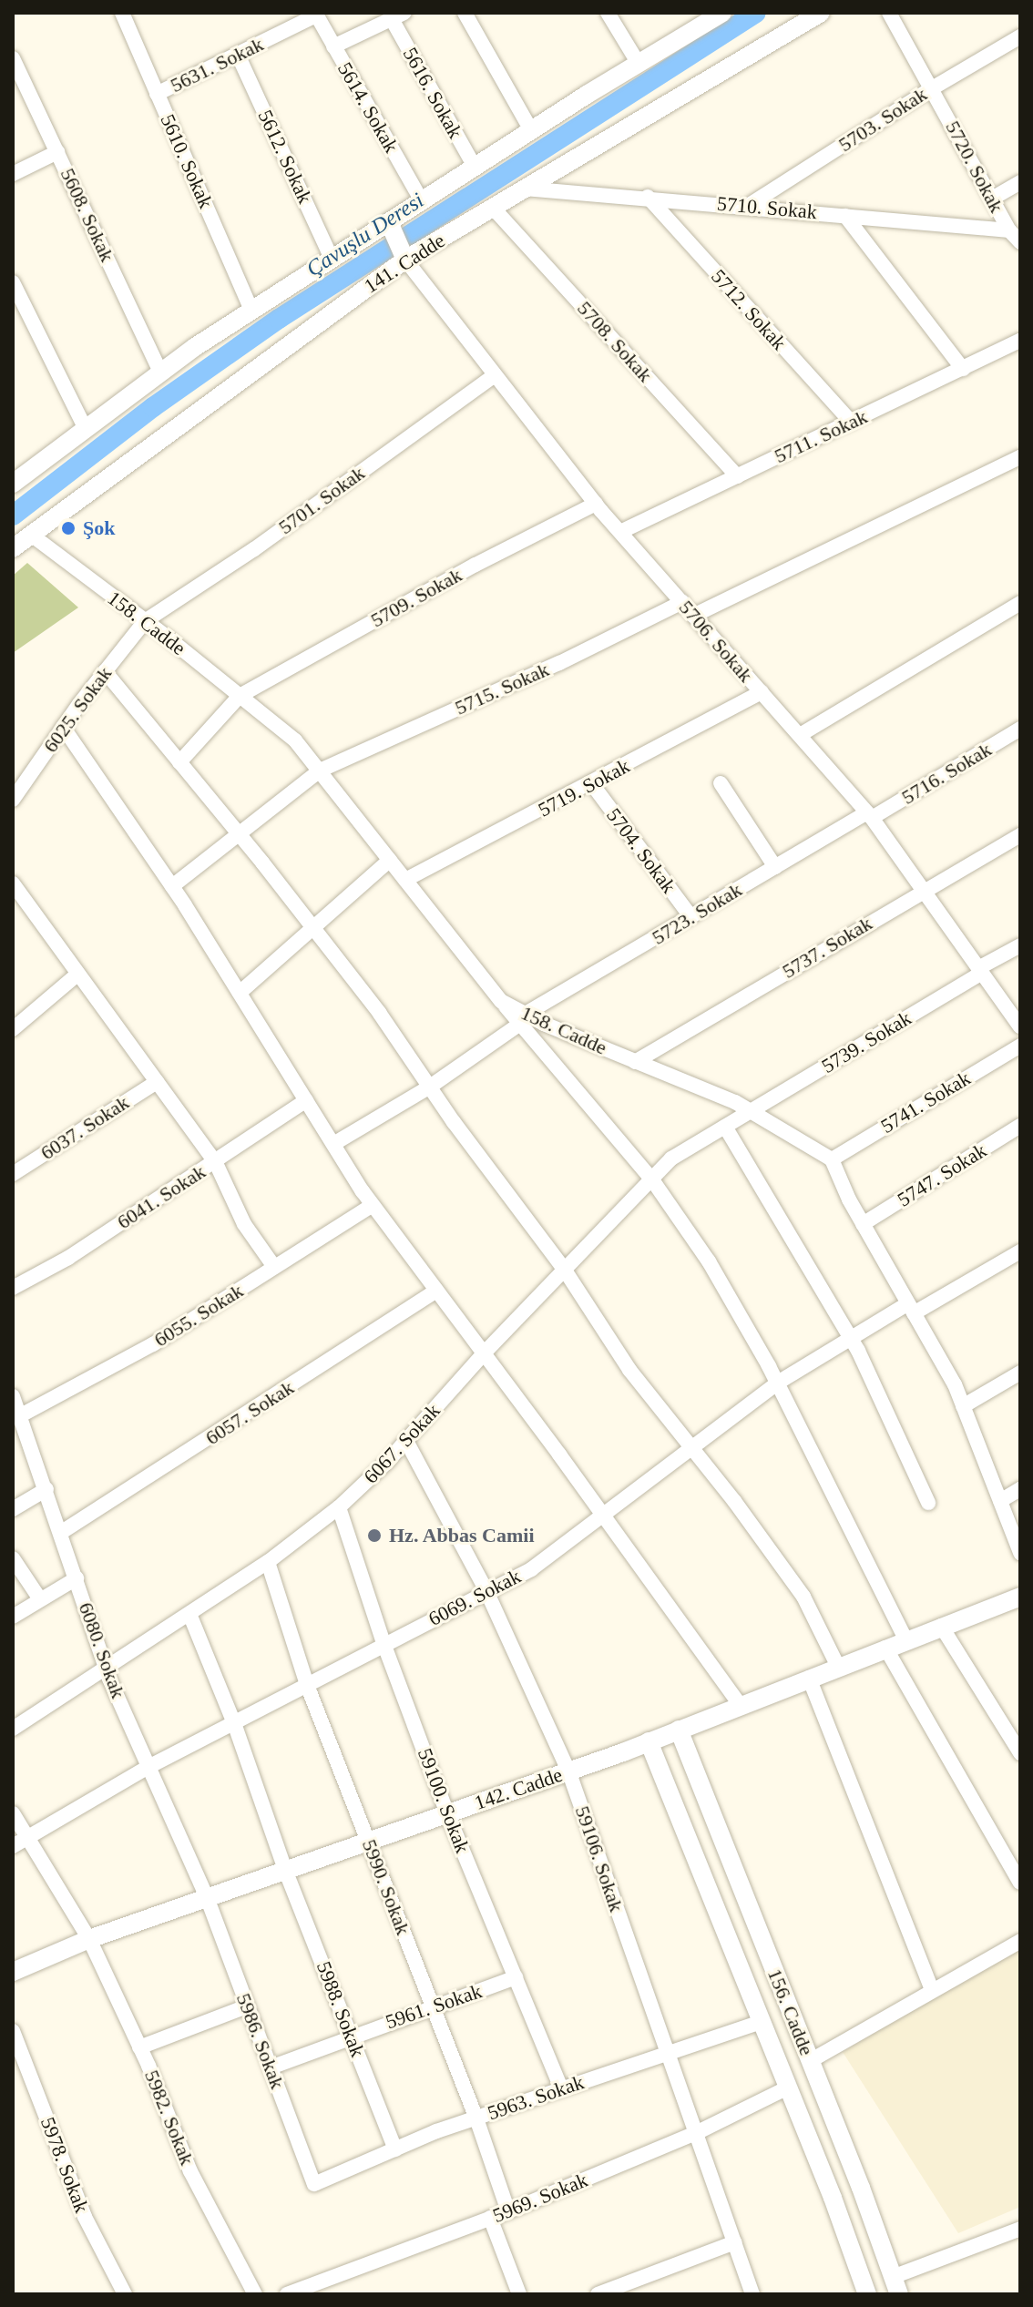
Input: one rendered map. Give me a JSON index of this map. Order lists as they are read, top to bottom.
{
  "streets": {
    "street": [
      "5631. Sokak",
      "5616. Sokak",
      "5614. Sokak",
      "5703. Sokak",
      "5612. Sokak",
      "5610. Sokak",
      "5720. Sokak",
      "5710. Sokak",
      "5608. Sokak",
      "141. Cadde",
      "5712. Sokak",
      "5708. Sokak",
      "5711. Sokak",
      "5701. Sokak",
      "5709. Sokak",
      "158. Cadde",
      "5706. Sokak",
      "5715. Sokak",
      "6025. Sokak",
      "5716. Sokak",
      "5719. Sokak",
      "5704. Sokak",
      "5723. Sokak",
      "5737. Sokak",
      "5739. Sokak",
      "5741. Sokak",
      "6037. Sokak",
      "5747. Sokak",
      "6041. Sokak",
      "6055. Sokak",
      "6057. Sokak",
      "6067. Sokak",
      "6069. Sokak",
      "6080. Sokak",
      "142. Cadde",
      "59100. Sokak",
      "59106. Sokak",
      "5990. Sokak",
      "5961. Sokak",
      "5988. Sokak",
      "156. Cadde",
      "5986. Sokak",
      "5963. Sokak",
      "5982. Sokak",
      "5978. Sokak",
      "5969. Sokak"
    ]
  },
  "crossings": [
    ["5631. Sokak", "5614. Sokak"],
    ["5631. Sokak", "5612. Sokak"],
    ["5631. Sokak", "5610. Sokak"],
    ["5703. Sokak", "5720. Sokak"],
    ["5703. Sokak", "5710. Sokak"],
    ["5720. Sokak", "5710. Sokak"],
    ["5710. Sokak", "141. Cadde"],
    ["5710. Sokak", "5712. Sokak"],
    ["141. Cadde", "5708. Sokak"],
    ["141. Cadde", "158. Cadde"],
    ["141. Cadde", "5706. Sokak"],
    ["5712. Sokak", "5711. Sokak"],
    ["5708. Sokak", "5711. Sokak"],
    ["5711. Sokak", "5706. Sokak"],
    ["5701. Sokak", "158. Cadde"],
    ["5701. Sokak", "5706. Sokak"],
    ["5701. Sokak", "6025. Sokak"],
    ["5709. Sokak", "158. Cadde"],
    ["5709. Sokak", "5706. Sokak"],
    ["158. Cadde", "5715. Sokak"],
    ["158. Cadde", "6025. Sokak"],
    ["158. Cadde", "5719. Sokak"],
    ["158. Cadde", "5723. Sokak"],
    ["158. Cadde", "5737. Sokak"],
    ["158. Cadde", "5739. Sokak"],
    ["158. Cadde", "5741. Sokak"],
    ["158. Cadde", "6067. Sokak"],
    ["5706. Sokak", "5715. Sokak"],
    ["5706. Sokak", "5716. Sokak"],
    ["5706. Sokak", "5719. Sokak"],
    ["5706. Sokak", "5723. Sokak"],
    ["5706. Sokak", "5737. Sokak"],
    ["5706. Sokak", "5739. Sokak"],
    ["5716. Sokak", "5723. Sokak"],
    ["5719. Sokak", "5704. Sokak"],
    ["5704. Sokak", "5723. Sokak"],
    ["5739. Sokak", "6067. Sokak"],
    ["6055. Sokak", "6080. Sokak"],
    ["6057. Sokak", "6080. Sokak"],
    ["6067. Sokak", "6080. Sokak"],
    ["6067. Sokak", "59100. Sokak"],
    ["6067. Sokak", "59106. Sokak"],
    ["6067. Sokak", "5990. Sokak"],
    ["6067. Sokak", "5988. Sokak"],
    ["6069. Sokak", "6080. Sokak"],
    ["6069. Sokak", "59100. Sokak"],
    ["6069. Sokak", "59106. Sokak"],
    ["6069. Sokak", "5990. Sokak"],
    ["6069. Sokak", "5988. Sokak"],
    ["6069. Sokak", "5982. Sokak"],
    ["6080. Sokak", "142. Cadde"],
    ["6080. Sokak", "5986. Sokak"],
    ["142. Cadde", "59100. Sokak"],
    ["142. Cadde", "59106. Sokak"],
    ["142. Cadde", "5990. Sokak"],
    ["142. Cadde", "5988. Sokak"],
    ["142. Cadde", "156. Cadde"],
    ["142. Cadde", "5986. Sokak"],
    ["142. Cadde", "5982. Sokak"],
    ["59100. Sokak", "5961. Sokak"],
    ["59100. Sokak", "5963. Sokak"],
    ["59106. Sokak", "5963. Sokak"],
    ["59106. Sokak", "5969. Sokak"],
    ["5990. Sokak", "5961. Sokak"],
    ["5990. Sokak", "5963. Sokak"],
    ["5990. Sokak", "5969. Sokak"],
    ["5961. Sokak", "5988. Sokak"],
    ["5961. Sokak", "5986. Sokak"],
    ["5988. Sokak", "5963. Sokak"],
    ["156. Cadde", "5963. Sokak"],
    ["156. Cadde", "5969. Sokak"],
    ["5986. Sokak", "5963. Sokak"]
  ],
  "water": ["Çavuşlu Deresi"],
  "places": ["Şok", "Hz. Abbas Camii"]
}
